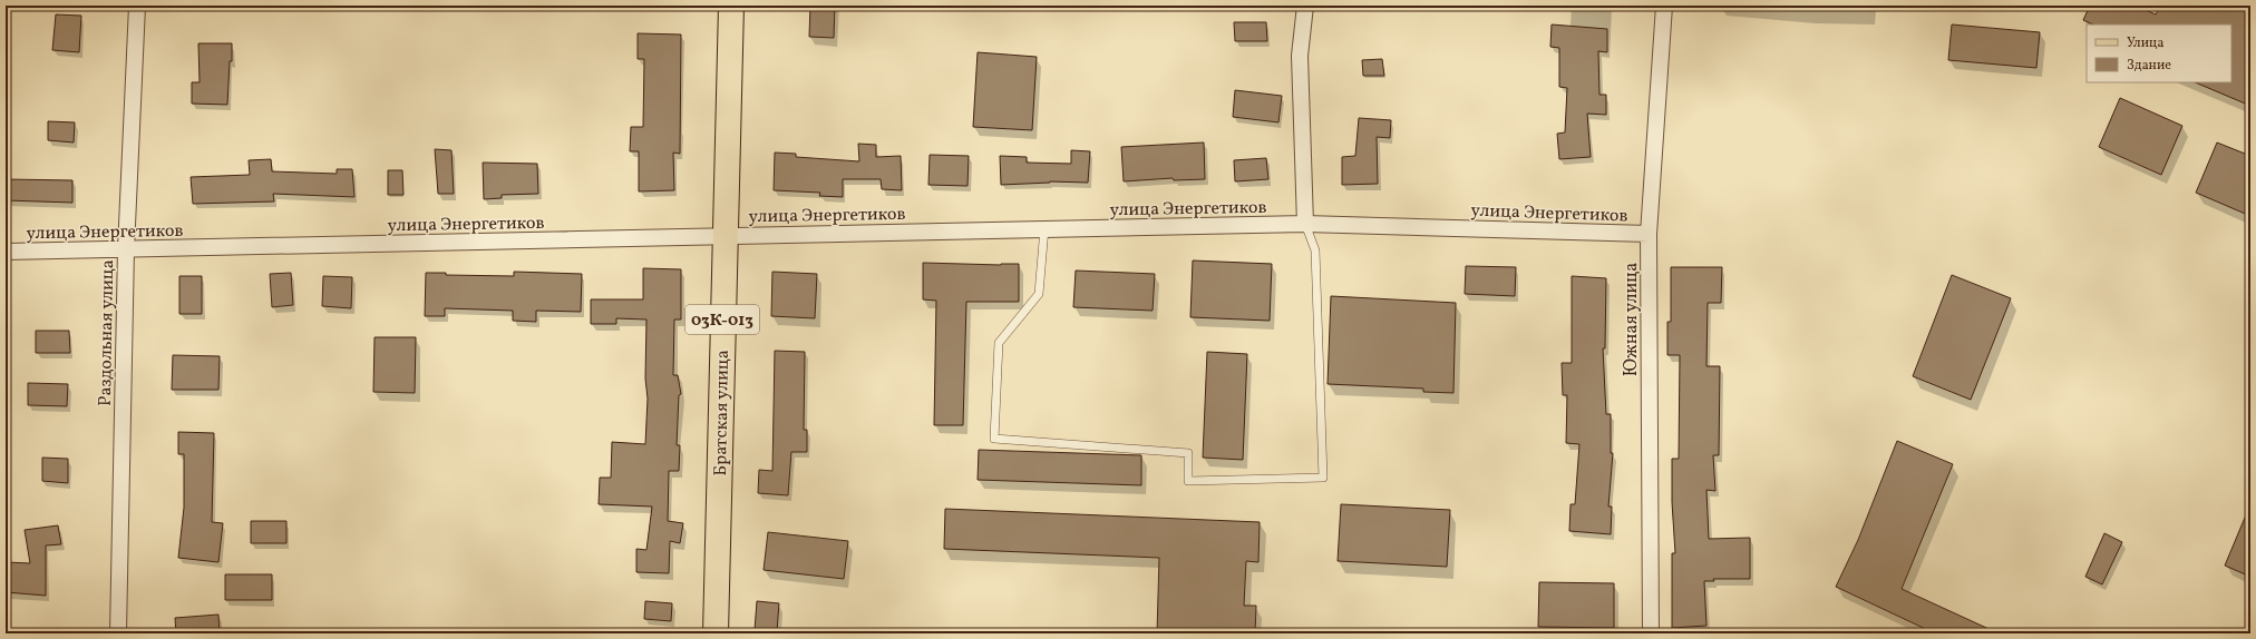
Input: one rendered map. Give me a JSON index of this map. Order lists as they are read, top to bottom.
{
  "streets": {
    "main road": ["03К-013", "Братская улица"],
    "street": ["улица Энергетиков", "Южная улица", "Раздольная улица"]
  },
  "crossings": [
    ["улица Энергетиков", "Южная улица"],
    ["улица Энергетиков", "Раздольная улица"],
    ["улица Энергетиков", "Братская улица"]
  ],
  "legend": ["Улица", "Здание"]
}
